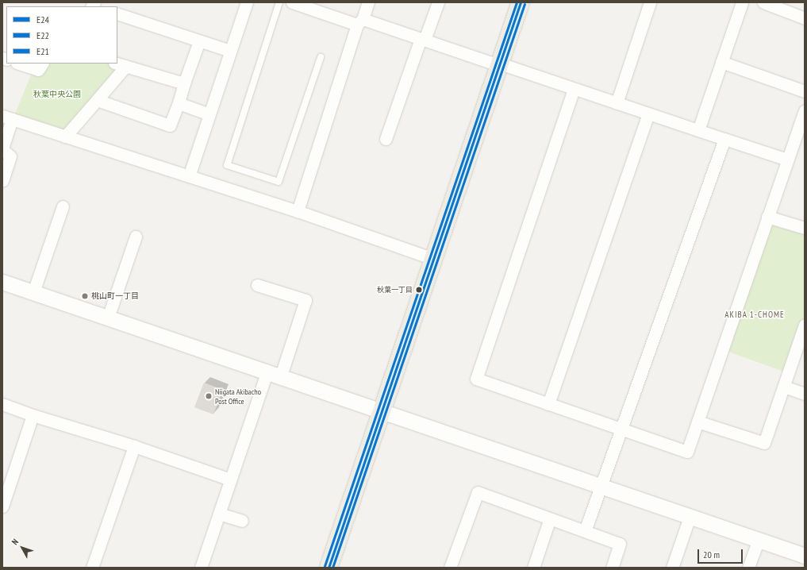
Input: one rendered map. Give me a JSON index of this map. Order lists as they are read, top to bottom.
{
  "districts": ["AKIBA 1-CHOME"],
  "parks": ["秋葉中央公園"],
  "places": ["秋葉一丁目", "桃山町一丁目", "Niigata Akibacho Post Office"],
  "lines": ["transit line E24", "transit line E21", "transit line E22"],
  "legend": ["E24", "E22", "E21"],
  "scale_bar": "20 m",
  "north": "top left"
}
